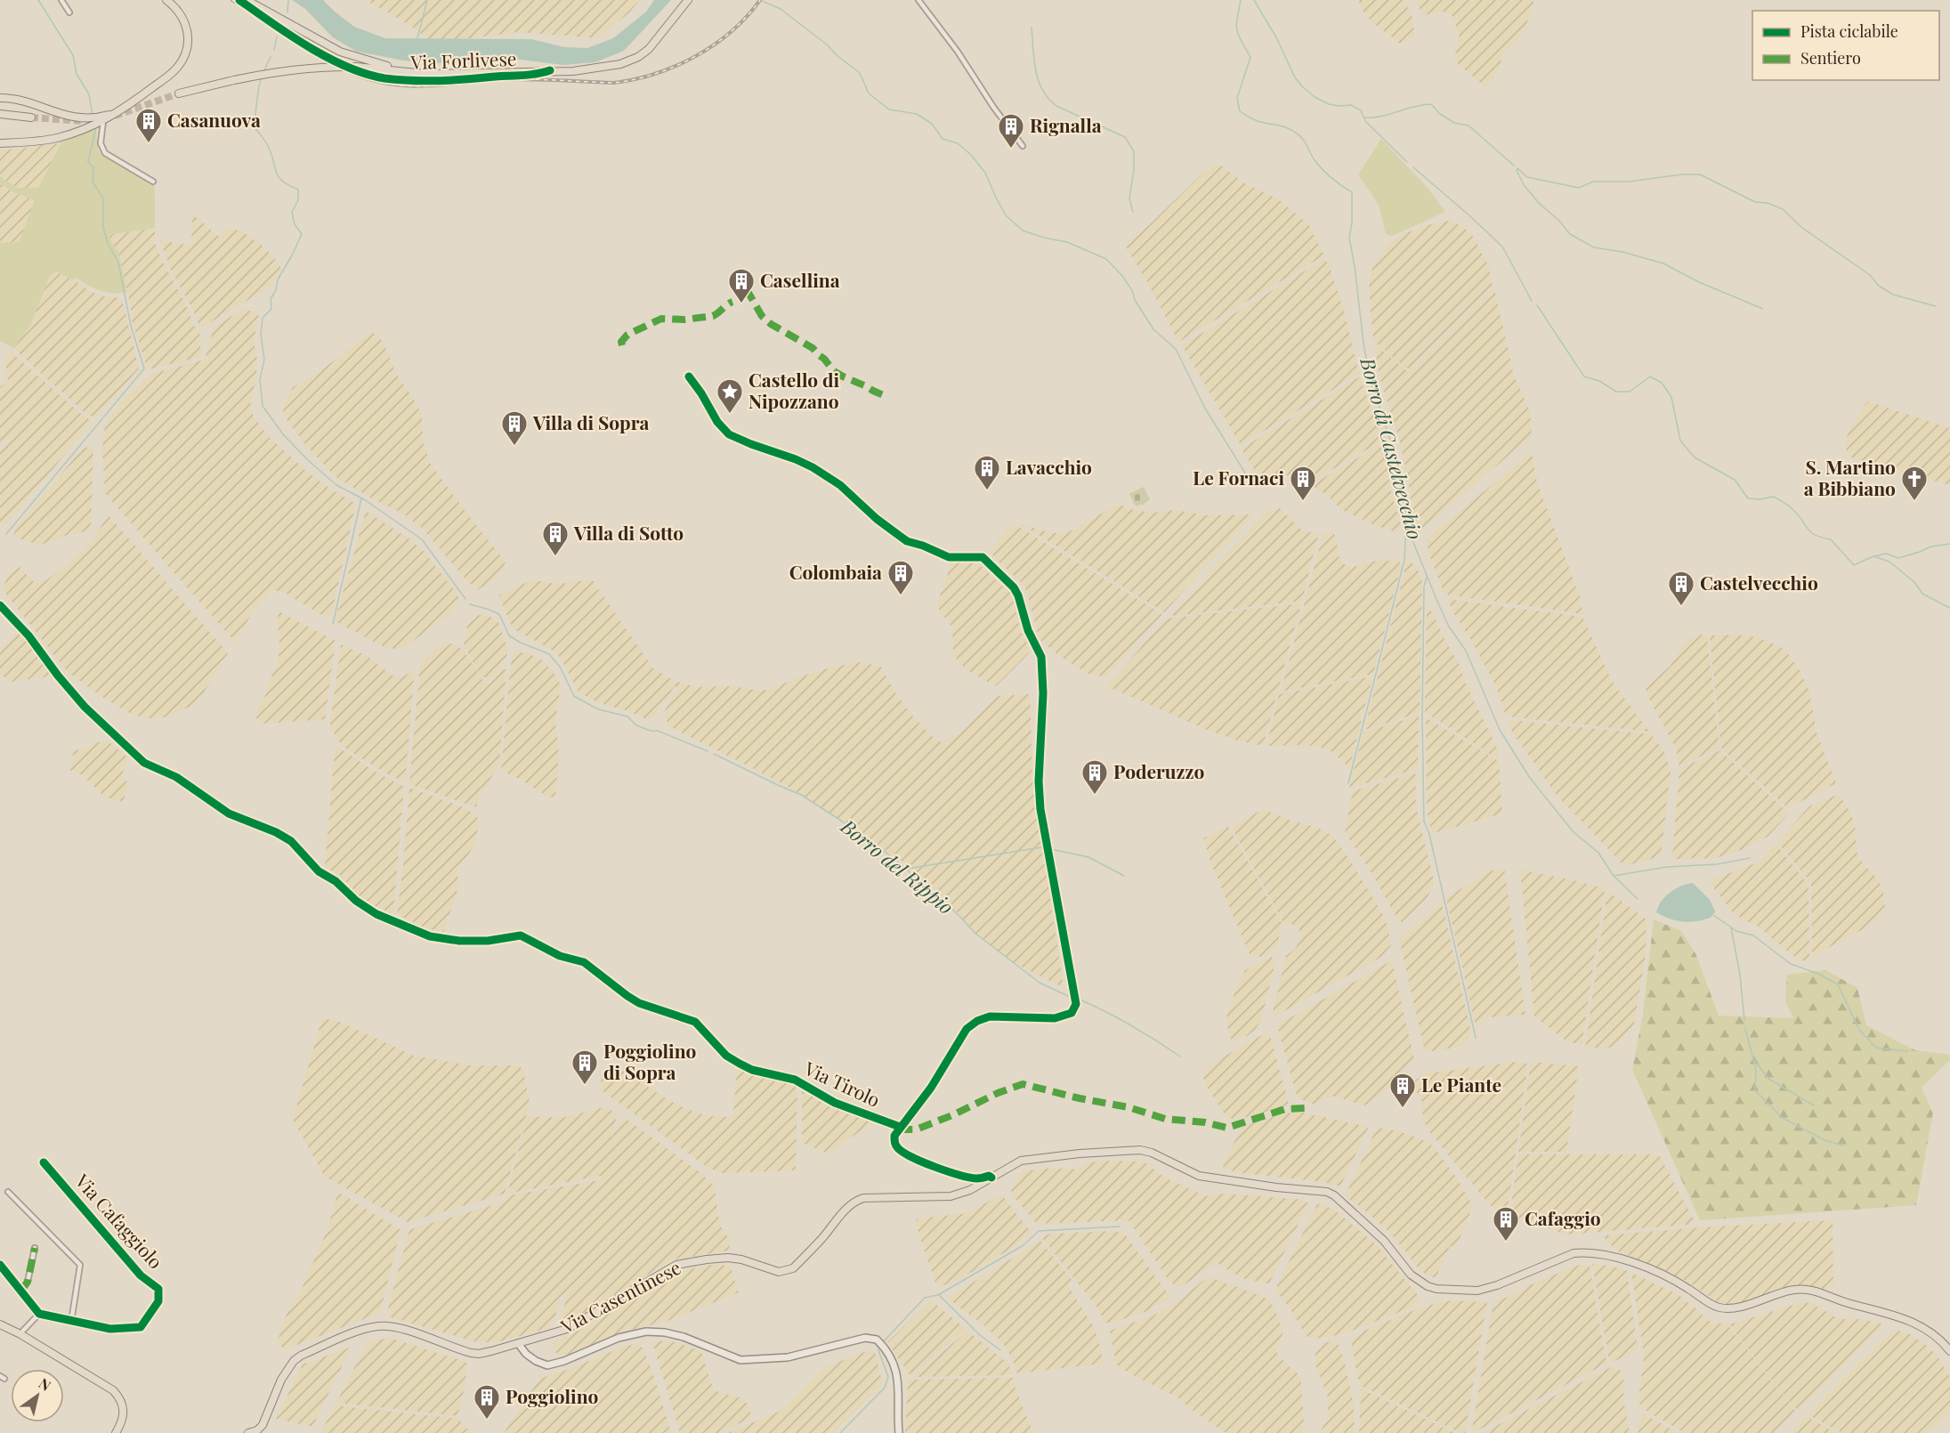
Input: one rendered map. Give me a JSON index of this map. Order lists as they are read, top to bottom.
{
  "streets": {
    "main road": ["Via Casentinese"],
    "street": ["Via Tirolo", "Via Cafaggiolo"],
    "cycle path": ["Via Forlivese"]
  },
  "water": ["Borro di Castelvecchio", "Borro del Rippio"],
  "places": {
    "building": [
      "Casanuova",
      "Rignalla",
      "Casellina",
      "Villa di Sopra",
      "Lavacchio",
      "Le Fornaci",
      "Villa di Sotto",
      "Colombaia",
      "Castelvecchio",
      "Poderuzzo",
      "Poggiolino di Sopra",
      "Le Piante",
      "Cafaggio",
      "Poggiolino"
    ],
    "place": ["Castello di Nipozzano"],
    "church": ["S. Martino a Bibbiano"]
  },
  "legend": ["Pista ciclabile", "Sentiero"],
  "north": "top right"
}
